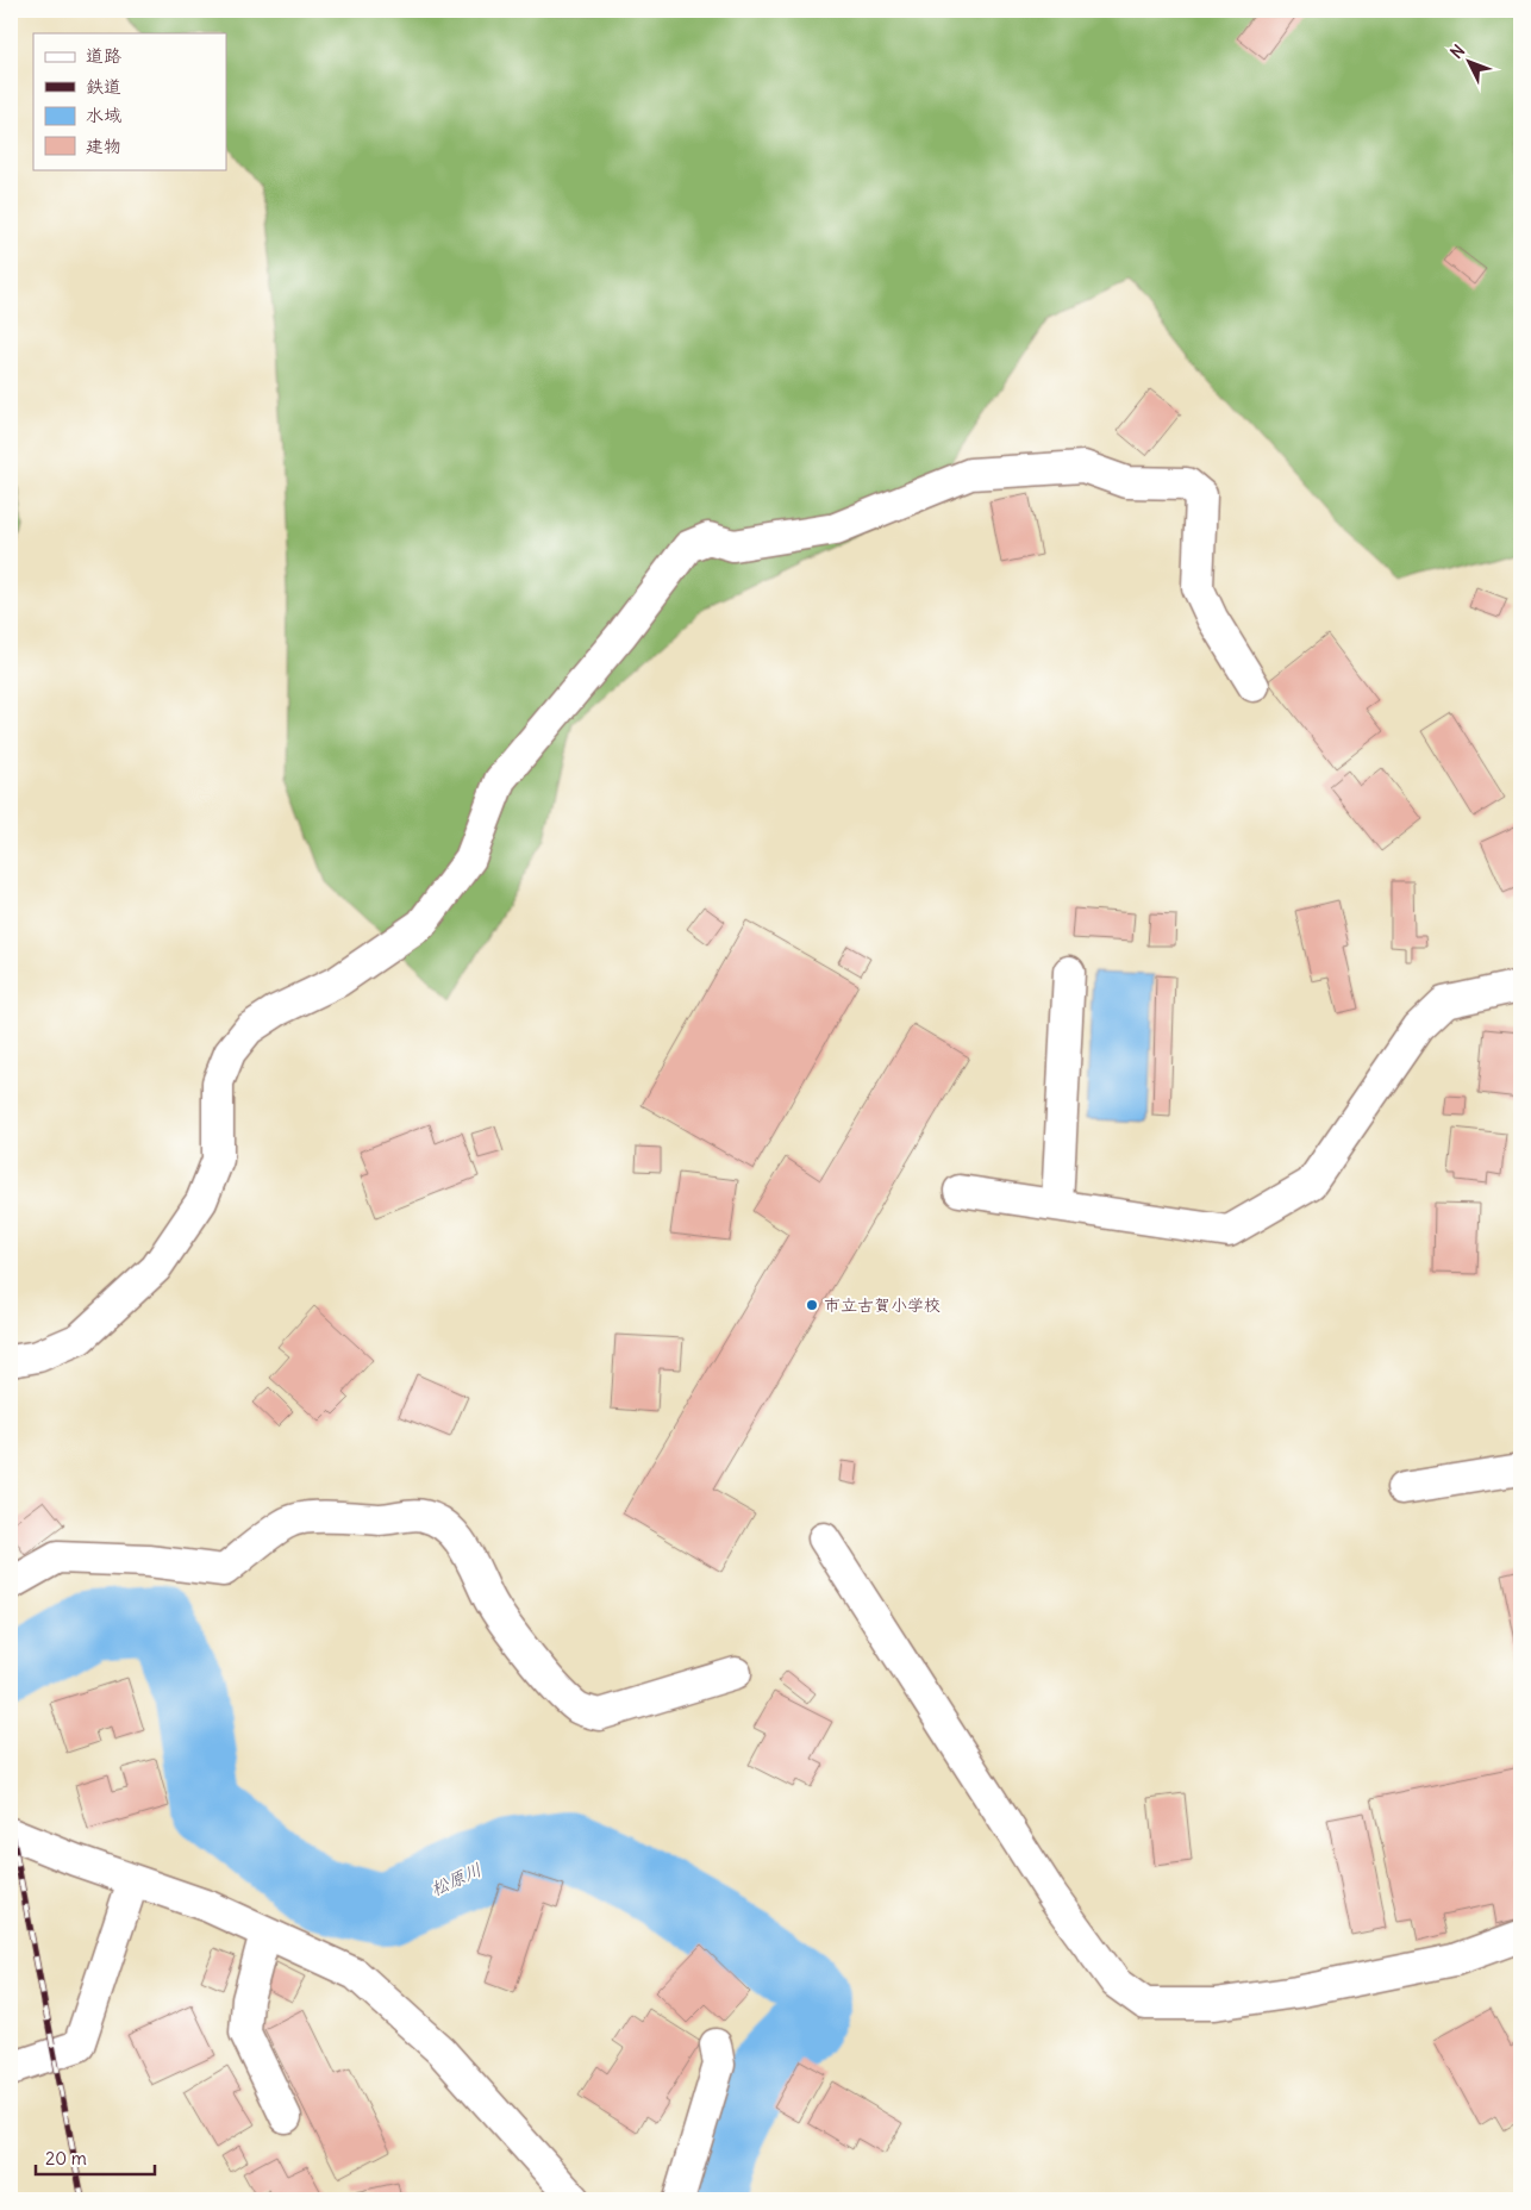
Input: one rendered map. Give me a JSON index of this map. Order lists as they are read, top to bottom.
{
  "water": ["松原川"],
  "places": ["市立古賀小学校"],
  "legend": [
    "道路",
    "鉄道",
    "水域",
    "建物"
  ],
  "scale_bar": "20 m",
  "north": "top left"
}
